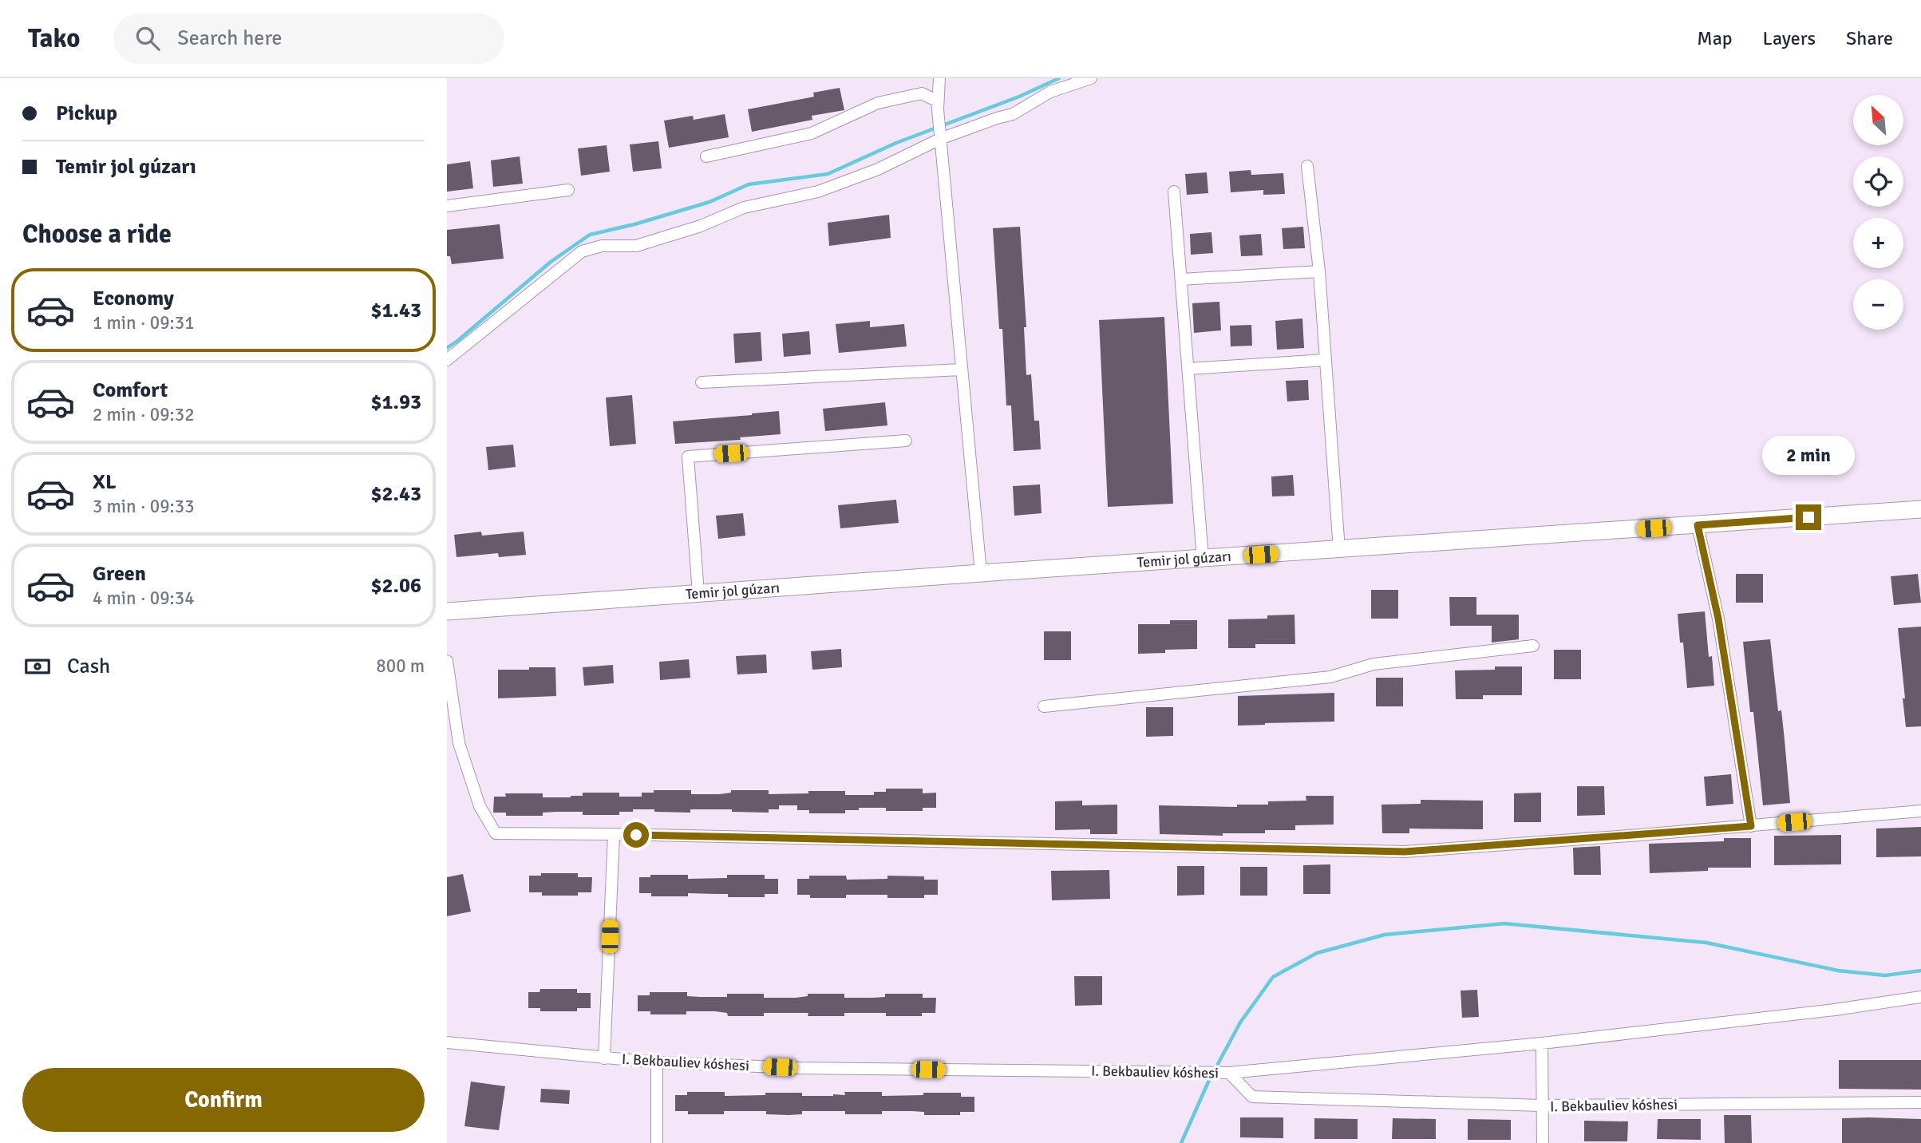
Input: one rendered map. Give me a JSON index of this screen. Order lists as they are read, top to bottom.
{
  "streets": {
    "street": ["Temir jol gúzarı", "I. Bekbauliev kóshesi"]
  },
  "north": "top left",
  "page": {
    "header": "Tako",
    "search": "Search here",
    "nav": ["Map", "Layers", "Share"],
    "banner": ["Pickup", "Temir jol gúzarı"],
    "map_buttons": ["+", "−"],
    "heading": "Choose a ride",
    "list": [
      {
        "name": "Economy",
        "note": "1 min · 09:31",
        "value": "$1.43"
      },
      {
        "name": "Comfort",
        "note": "2 min · 09:32",
        "value": "$1.93"
      },
      {
        "name": "XL",
        "note": "3 min · 09:33",
        "value": "$2.43"
      },
      {
        "name": "Green",
        "note": "4 min · 09:34",
        "value": "$2.06"
      }
    ],
    "bubble": "2 min",
    "pay": ["Cash", "800 m"],
    "buttons": "Confirm"
  }
}
